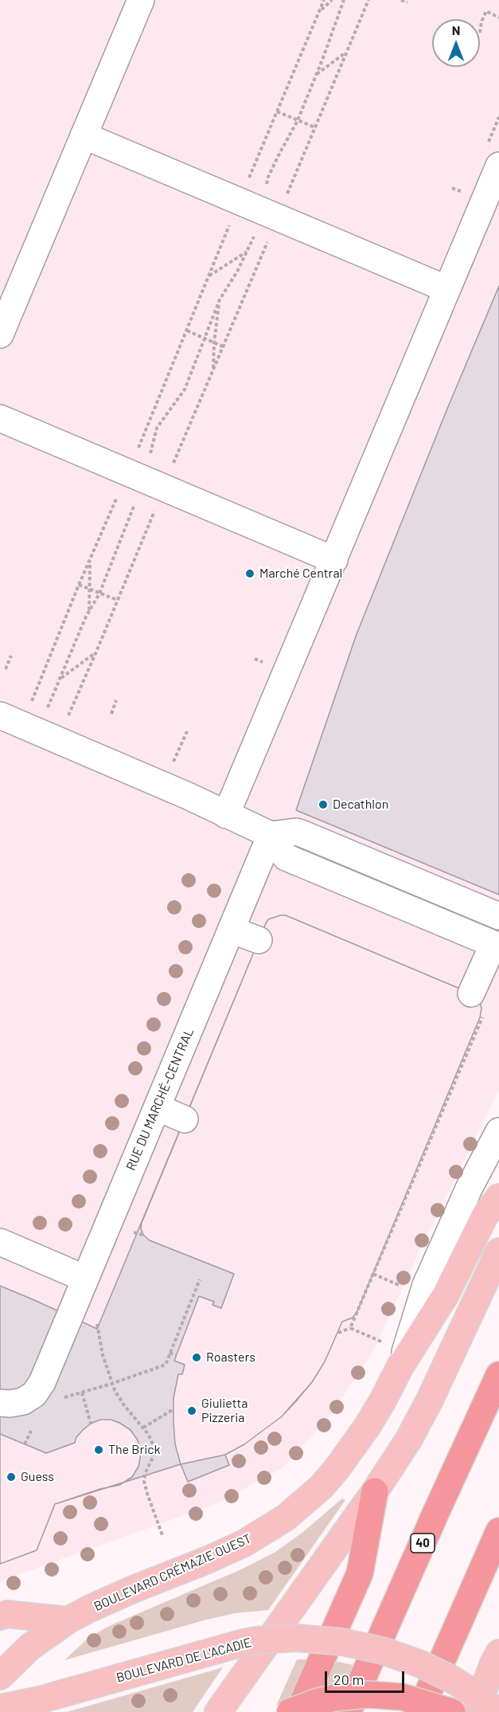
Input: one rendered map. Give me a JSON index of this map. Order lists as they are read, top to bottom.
{
  "streets": {
    "highway": ["40"],
    "main road": ["BOULEVARD CRÉMAZIE OUEST", "BOULEVARD DE L'ACADIE"],
    "street": ["RUE DU MARCHÉ-CENTRAL"]
  },
  "places": [
    "Marché Central",
    "Decathlon",
    "Roasters",
    "Giulietta Pizzeria",
    "The Brick",
    "Guess"
  ],
  "scale_bar": "20 m",
  "north": "top"
}
